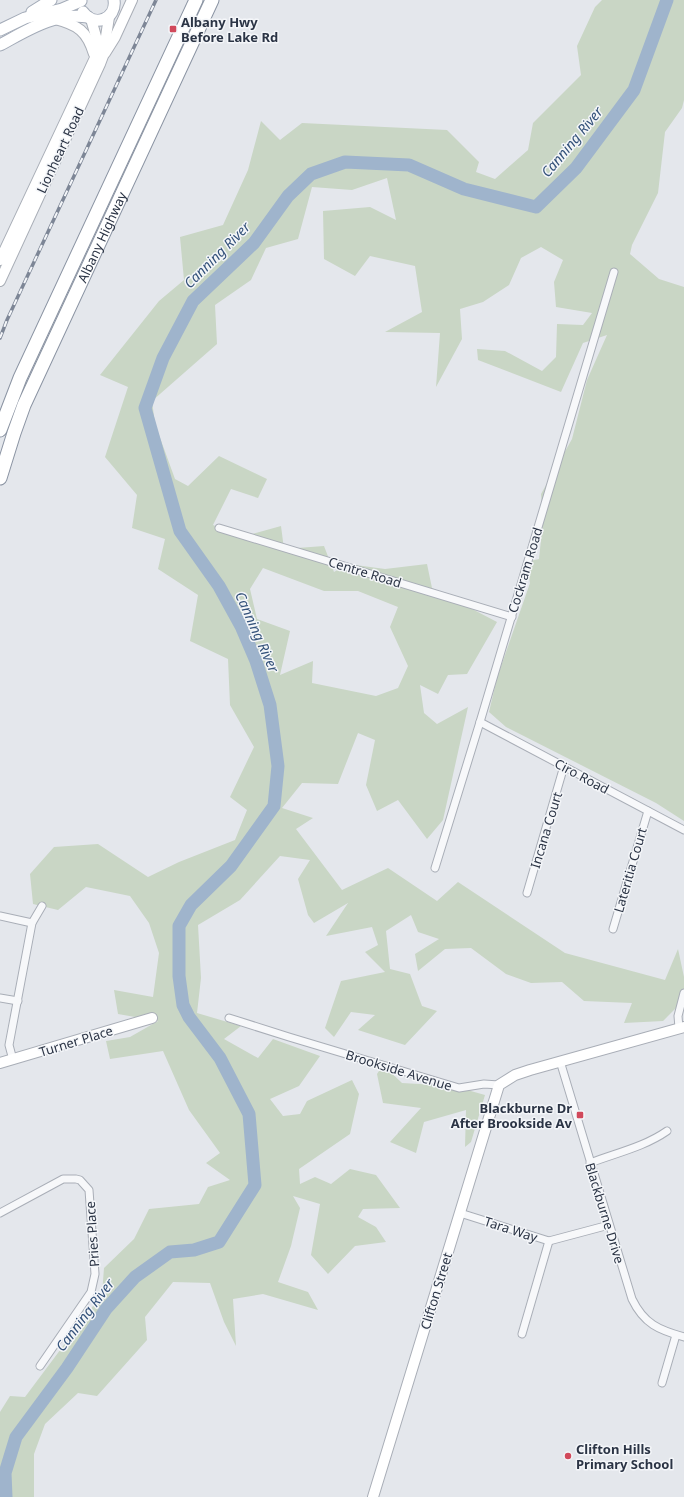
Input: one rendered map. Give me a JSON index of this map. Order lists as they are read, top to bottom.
{
  "streets": {
    "highway": ["Albany Highway"],
    "main road": [
      "Lionheart Road",
      "Turner Place",
      "Brookside Avenue",
      "Clifton Street"
    ],
    "street": [
      "Cockram Road",
      "Centre Road",
      "Ciro Road",
      "Incana Court",
      "Lateritia Court",
      "Blackburne Drive",
      "Tara Way",
      "Pries Place"
    ]
  },
  "crossings": [
    ["Cockram Road", "Centre Road"],
    ["Cockram Road", "Ciro Road"],
    ["Ciro Road", "Incana Court"],
    ["Ciro Road", "Lateritia Court"],
    ["Brookside Avenue", "Blackburne Drive"],
    ["Brookside Avenue", "Clifton Street"],
    ["Blackburne Drive", "Tara Way"],
    ["Tara Way", "Clifton Street"]
  ],
  "water": ["Canning River"],
  "places": {
    "transit": ["Albany Hwy Before Lake Rd", "Blackburne Dr After Brookside Av"],
    "other": ["Clifton Hills Primary School"]
  }
}
